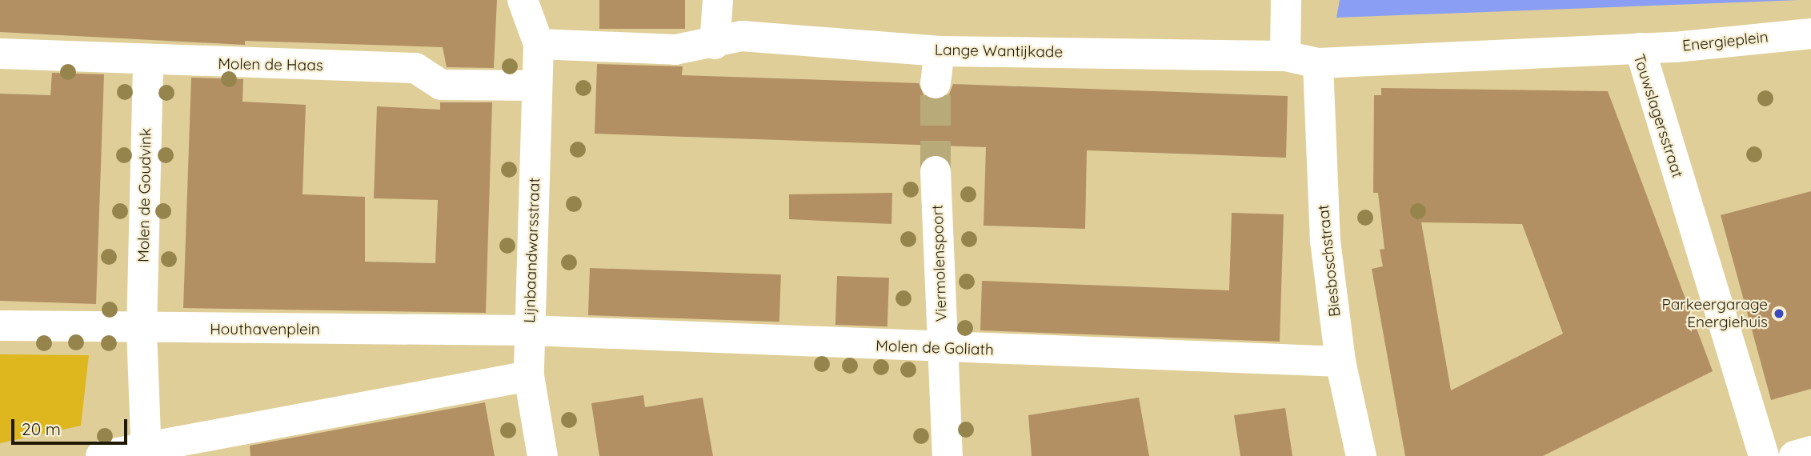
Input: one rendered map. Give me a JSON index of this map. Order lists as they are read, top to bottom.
{
  "streets": {
    "street": [
      "Energieplein",
      "Lange Wantijkade",
      "Molen de Haas",
      "Touwslagersstraat",
      "Molen de Goudvink",
      "Lijnbaandwarsstraat",
      "Biesboschstraat",
      "Viermolenspoort",
      "Houthavenplein",
      "Molen de Goliath"
    ]
  },
  "crossings": [
    ["Energieplein", "Touwslagersstraat"],
    ["Lange Wantijkade", "Touwslagersstraat"],
    ["Lange Wantijkade", "Lijnbaandwarsstraat"],
    ["Lange Wantijkade", "Biesboschstraat"],
    ["Molen de Haas", "Molen de Goudvink"],
    ["Molen de Haas", "Lijnbaandwarsstraat"],
    ["Touwslagersstraat", "Biesboschstraat"],
    ["Molen de Goudvink", "Houthavenplein"],
    ["Lijnbaandwarsstraat", "Houthavenplein"],
    ["Lijnbaandwarsstraat", "Molen de Goliath"],
    ["Biesboschstraat", "Molen de Goliath"],
    ["Viermolenspoort", "Molen de Goliath"],
    ["Houthavenplein", "Molen de Goliath"]
  ],
  "places": ["Parkeergarage Energiehuis"],
  "scale_bar": "20 m"
}
